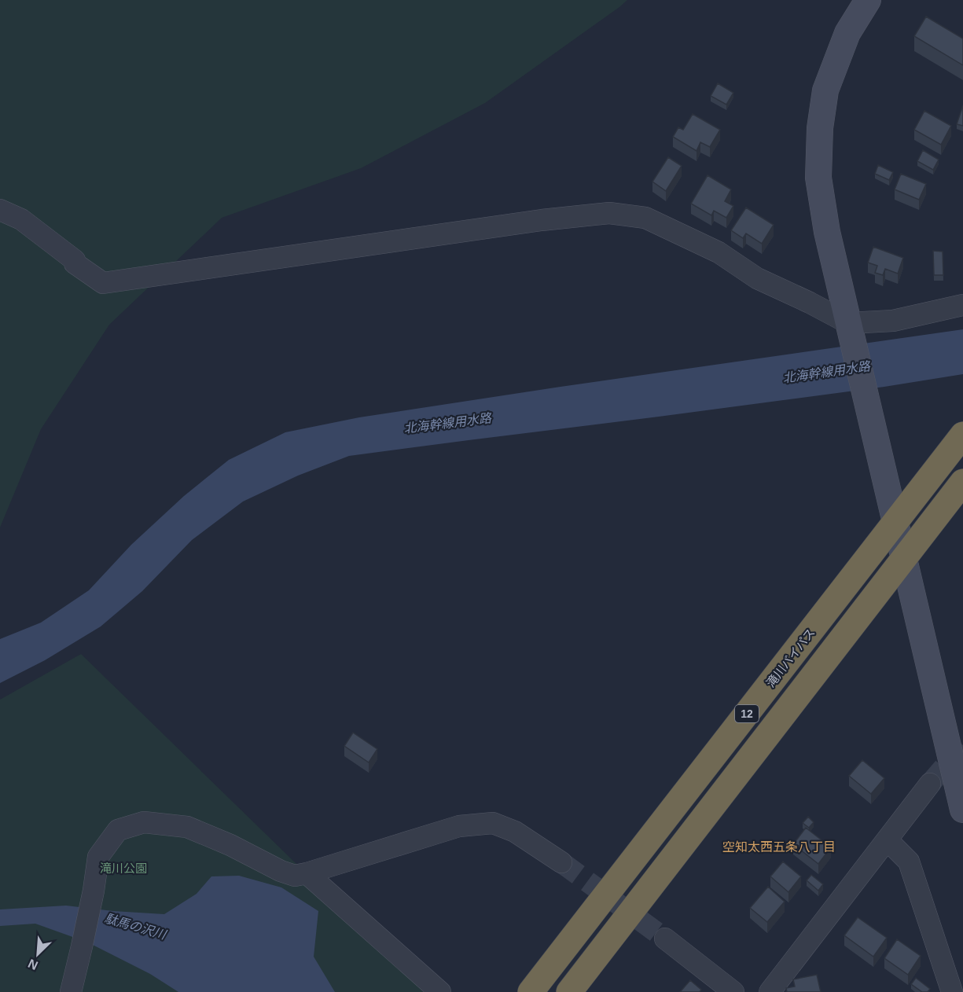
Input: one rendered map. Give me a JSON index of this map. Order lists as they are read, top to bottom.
{
  "streets": {
    "highway": ["滝川バイパス", "12"]
  },
  "districts": ["空知太西五条八丁目"],
  "water": ["北海幹線用水路", "駄馬の沢川"],
  "parks": ["滝川公園"],
  "north": "bottom left"
}
